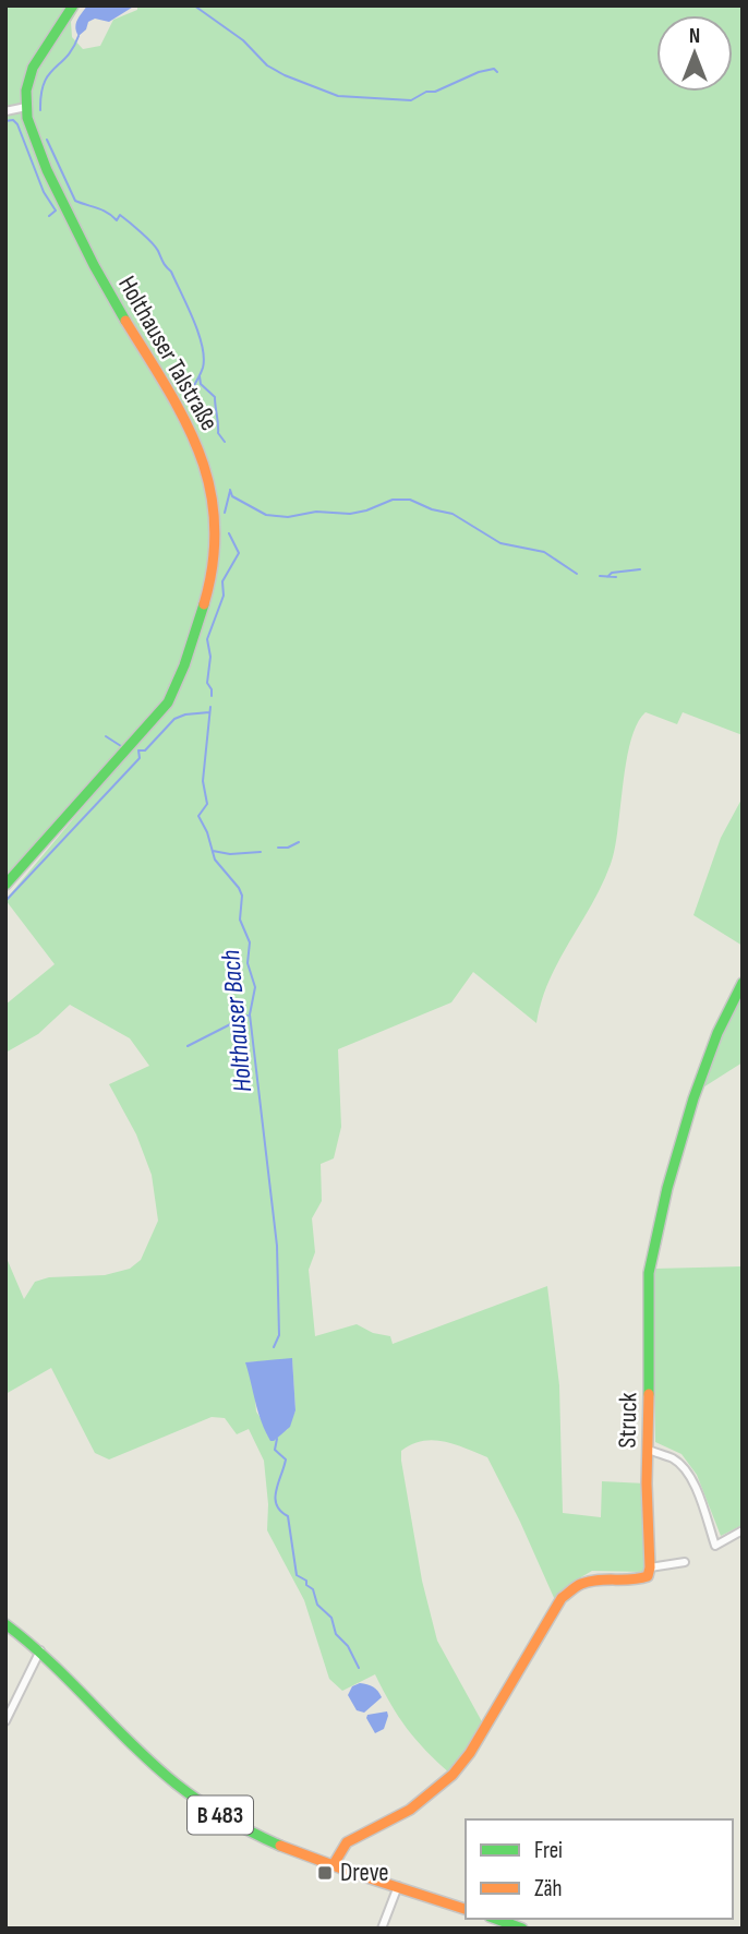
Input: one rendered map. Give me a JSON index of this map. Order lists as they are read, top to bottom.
{
  "streets": {
    "street": ["Holthauser Talstraße", "Struck", "B 483"]
  },
  "water": ["Holthauser Bach"],
  "places": {
    "transit": ["Dreve"]
  },
  "legend": ["Frei", "Zäh"],
  "north": "top"
}
